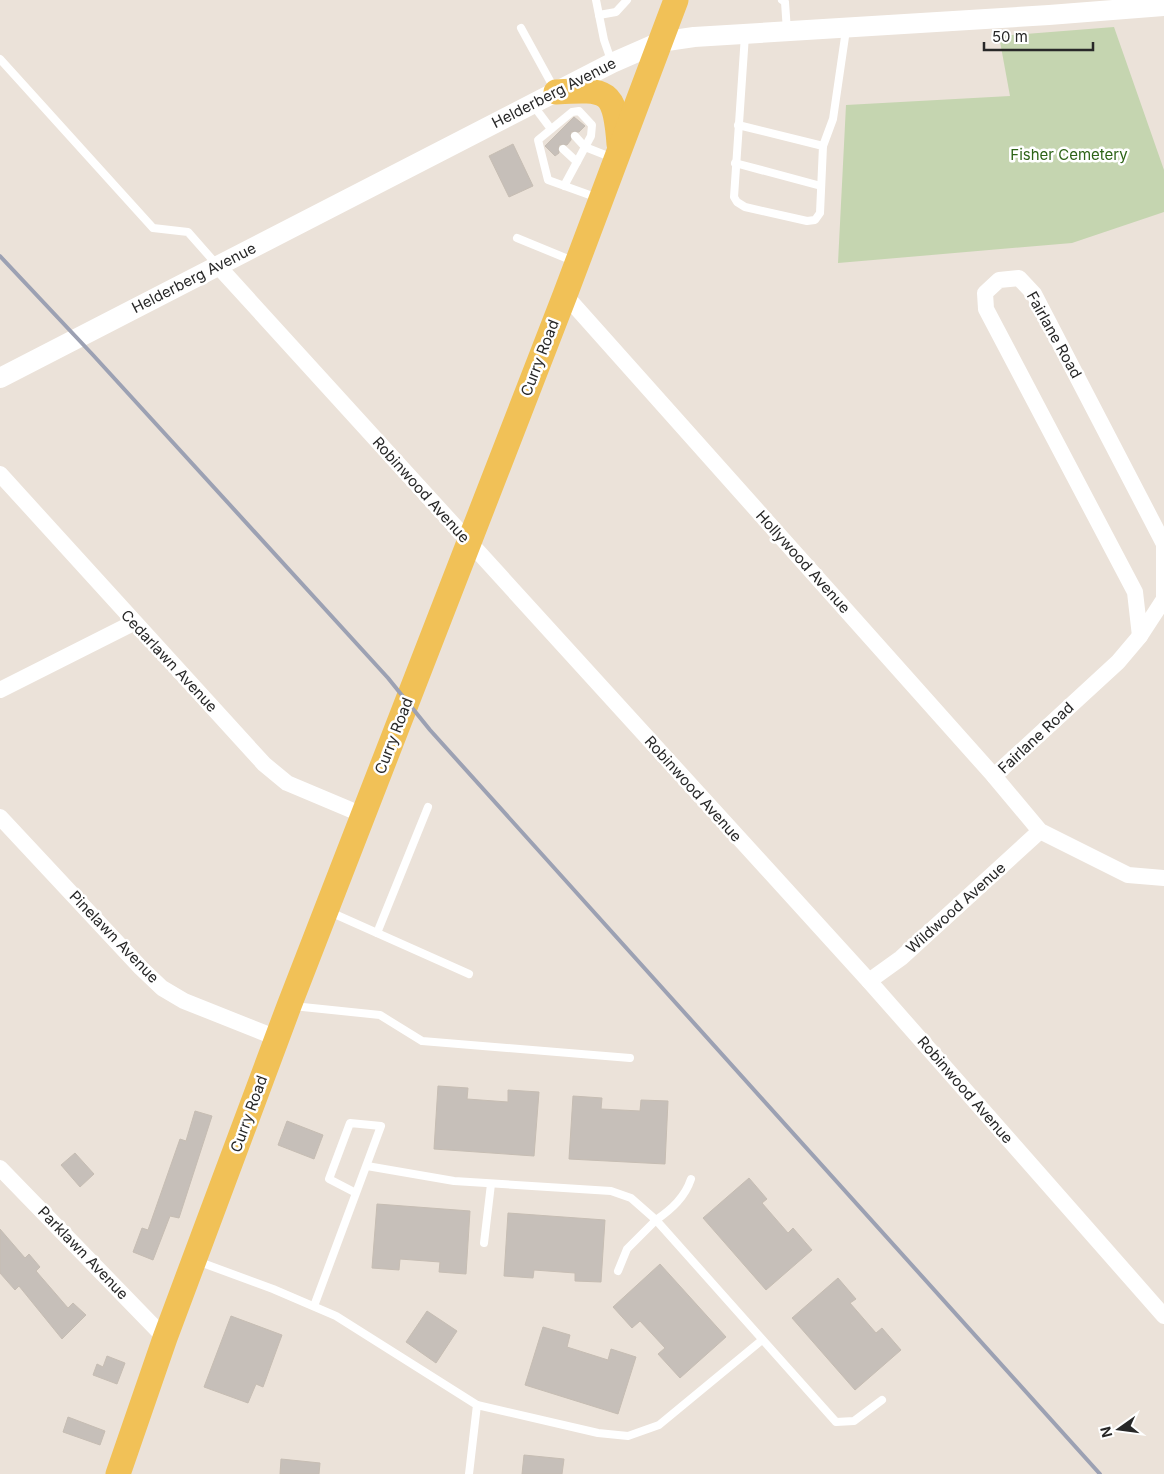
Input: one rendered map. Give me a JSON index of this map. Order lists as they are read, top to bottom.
{
  "streets": {
    "main road": ["Curry Road"],
    "street": [
      "Helderberg Avenue",
      "Fairlane Road",
      "Robinwood Avenue",
      "Hollywood Avenue",
      "Cedarlawn Avenue",
      "Wildwood Avenue",
      "Pinelawn Avenue",
      "Parklawn Avenue"
    ]
  },
  "crossings": [
    ["Helderberg Avenue", "Curry Road"],
    ["Helderberg Avenue", "Robinwood Avenue"],
    ["Fairlane Road", "Hollywood Avenue"],
    ["Curry Road", "Robinwood Avenue"],
    ["Curry Road", "Hollywood Avenue"],
    ["Curry Road", "Cedarlawn Avenue"],
    ["Curry Road", "Pinelawn Avenue"],
    ["Curry Road", "Parklawn Avenue"],
    ["Robinwood Avenue", "Wildwood Avenue"],
    ["Hollywood Avenue", "Wildwood Avenue"]
  ],
  "parks": ["Fisher Cemetery"],
  "scale_bar": "50 m",
  "north": "left"
}
